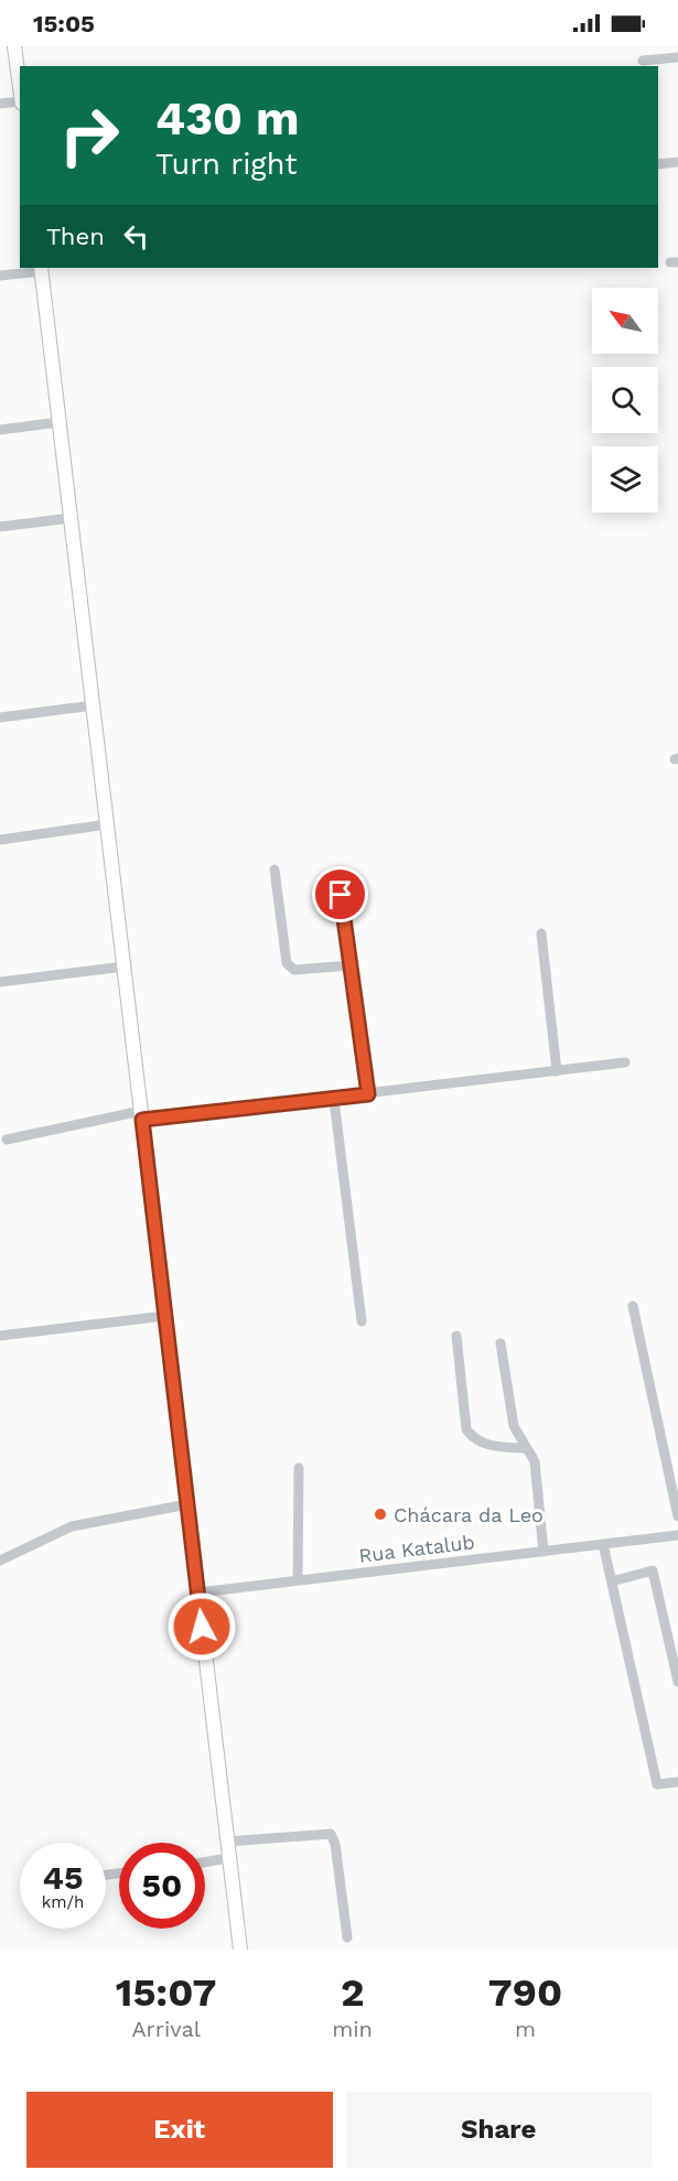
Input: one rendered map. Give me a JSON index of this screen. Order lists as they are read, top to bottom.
{
  "streets": {
    "street": ["Rua Katalub"]
  },
  "places": ["Chácara da Leo"],
  "north": "top left",
  "page": {
    "status": "15:05",
    "turn": ["430 m", "Turn right"],
    "then": "Then",
    "speed": "45 km/h",
    "limit": "50",
    "eta": [
      "15:07",
      "Arrival",
      "2",
      "min",
      "790",
      "m"
    ],
    "buttons": ["Exit", "Share"]
  }
}
